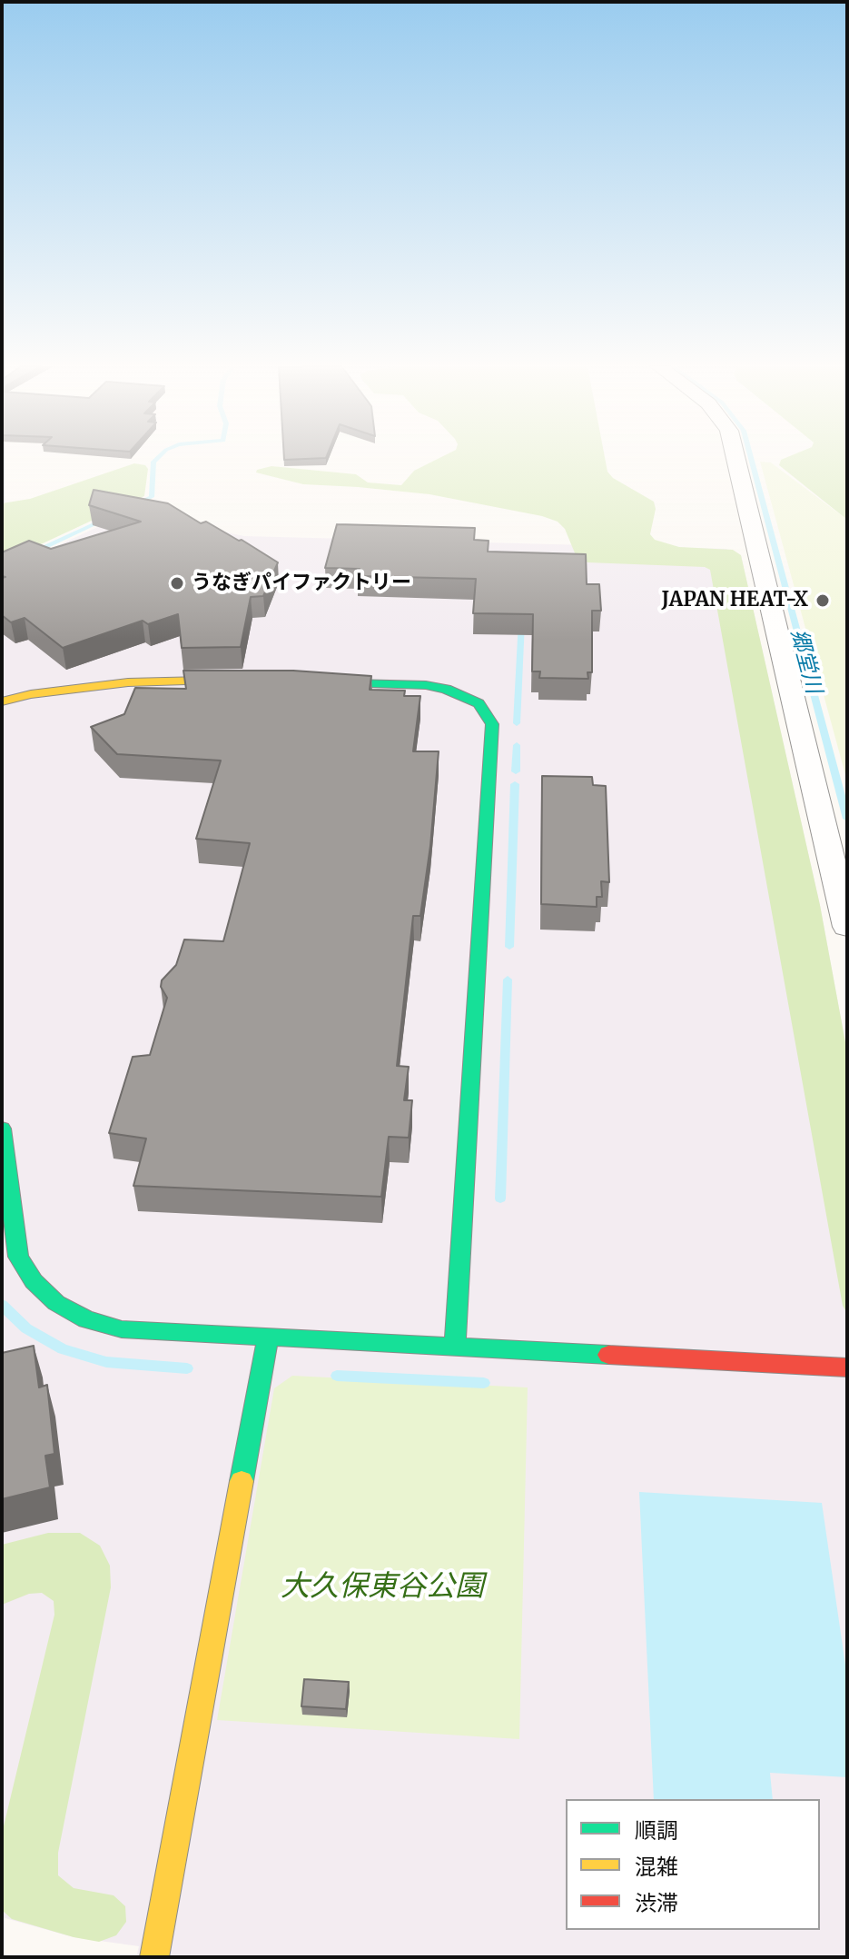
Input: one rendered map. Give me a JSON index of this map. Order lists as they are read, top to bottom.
{
  "water": ["郷堂川"],
  "parks": ["大久保東谷公園"],
  "places": ["うなぎパイファクトリー", "JAPAN HEAT-X"],
  "legend": ["順調", "混雑", "渋滞"]
}
